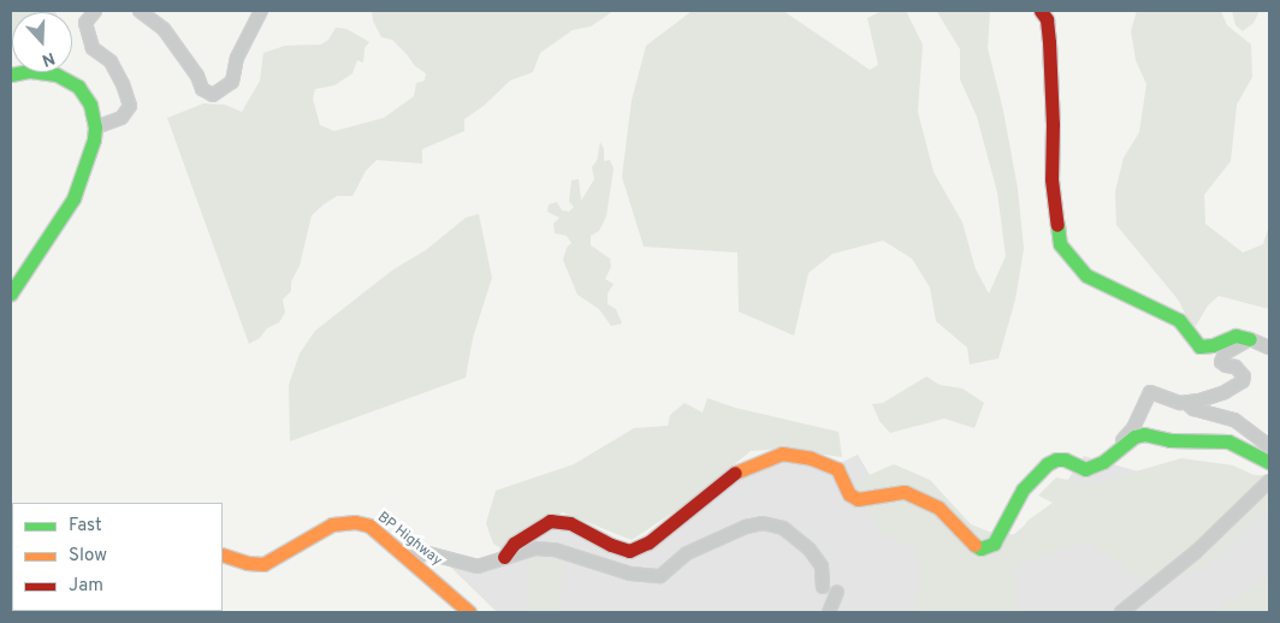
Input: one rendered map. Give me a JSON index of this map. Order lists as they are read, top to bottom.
{
  "streets": {
    "main road": ["BP Highway"]
  },
  "legend": ["Fast", "Slow", "Jam"],
  "north": "bottom"
}
